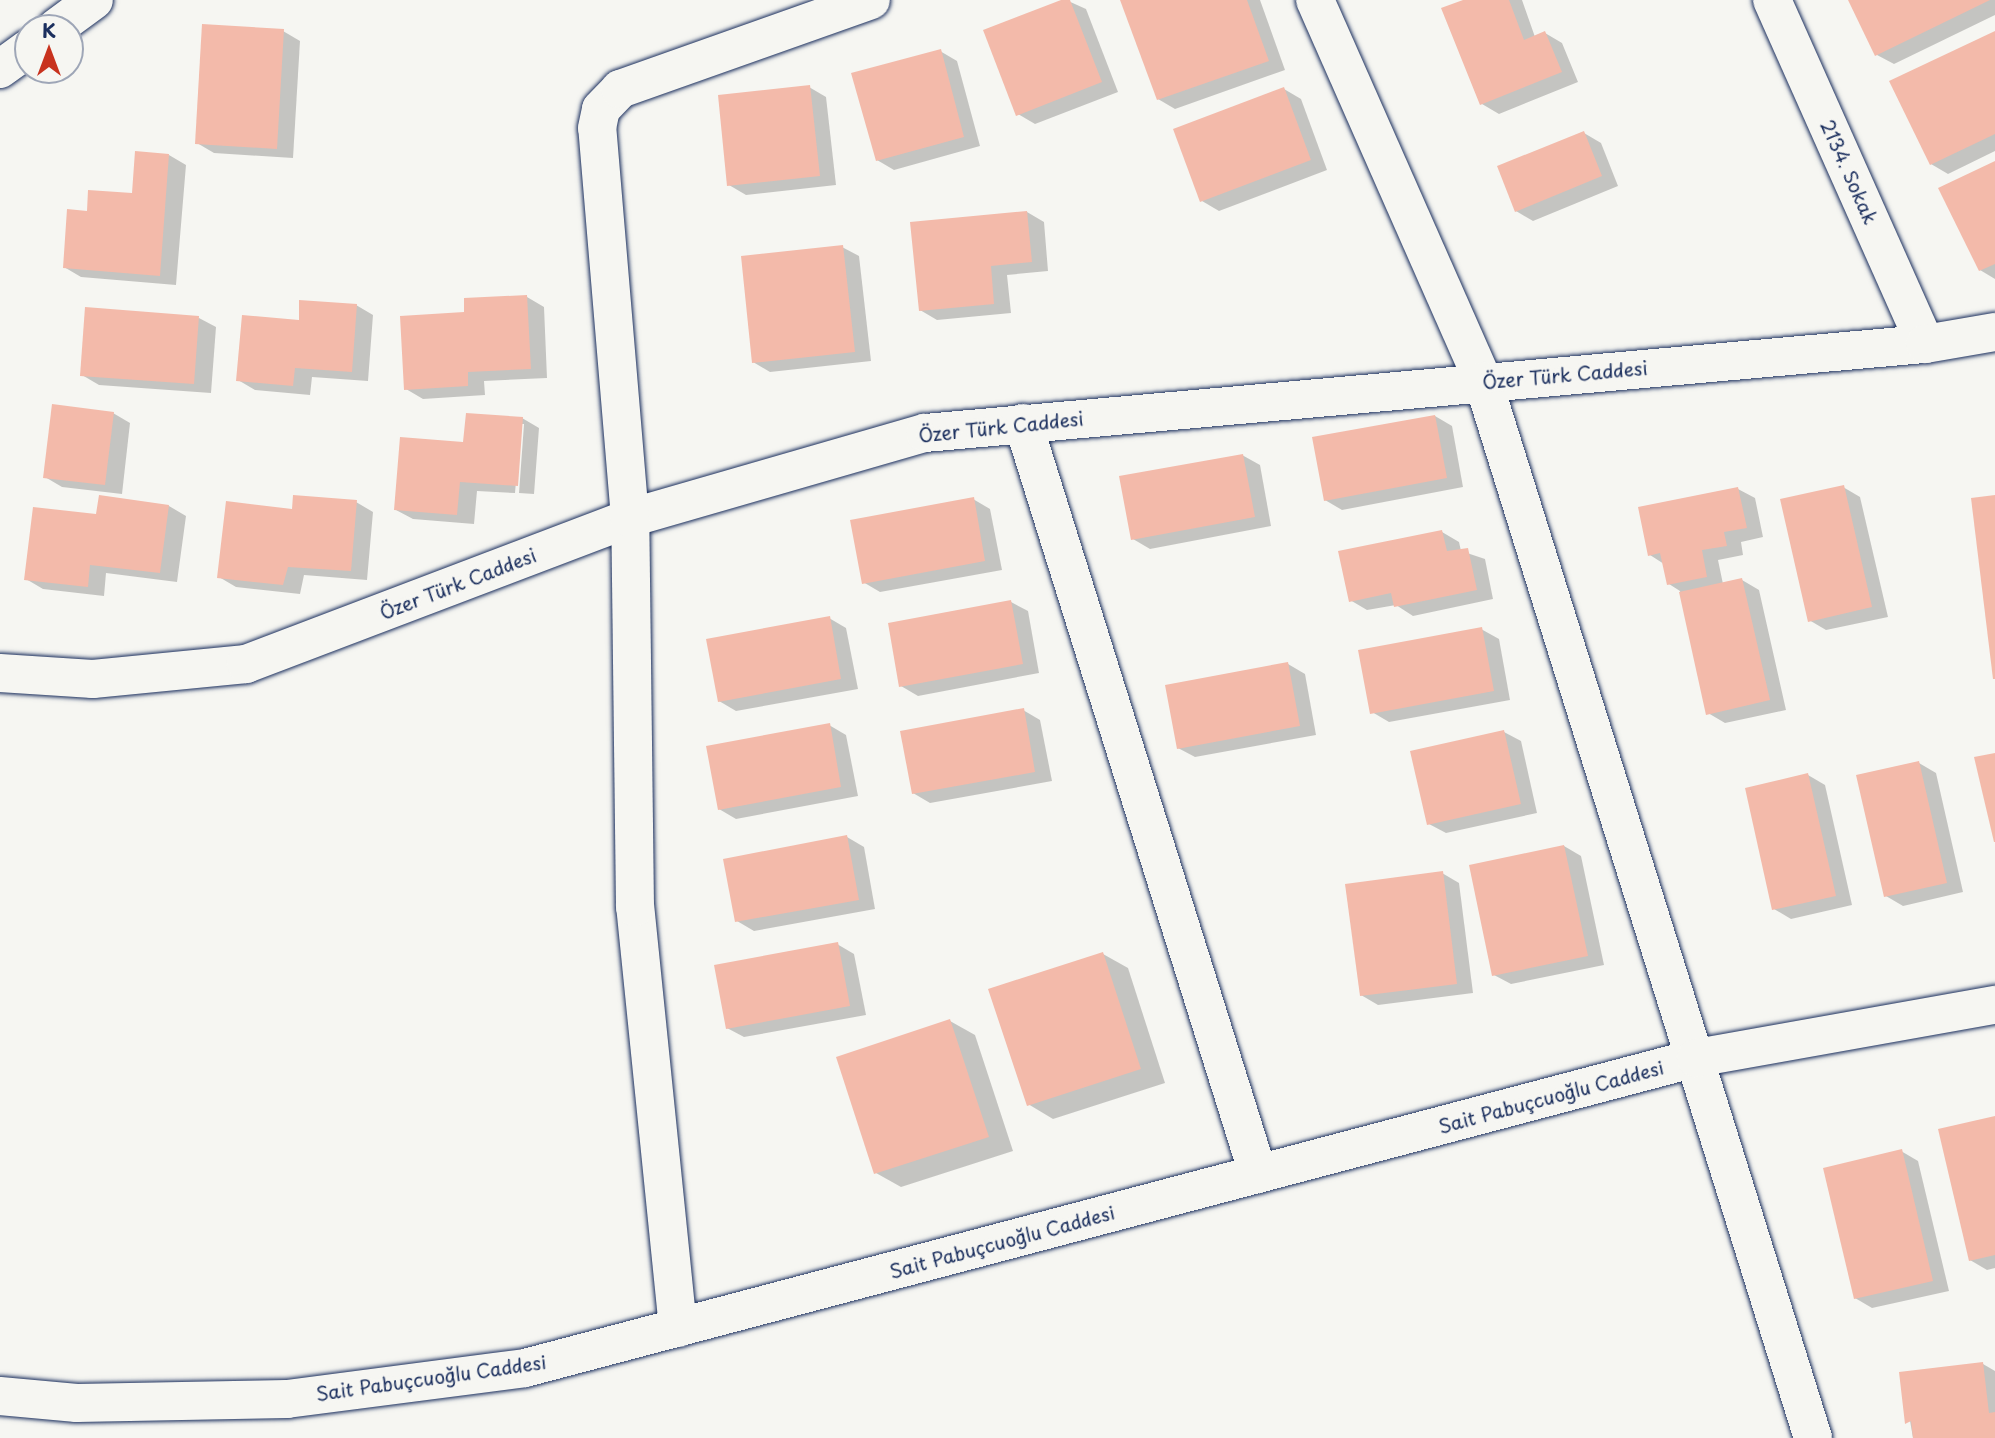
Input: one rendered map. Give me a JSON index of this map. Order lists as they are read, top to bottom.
{
  "streets": {
    "street": ["2134. Sokak", "Özer Türk Caddesi", "Sait Pabuçcuoğlu Caddesi"]
  },
  "crossings": [
    ["2134. Sokak", "Özer Türk Caddesi"]
  ],
  "north": "top"
}
